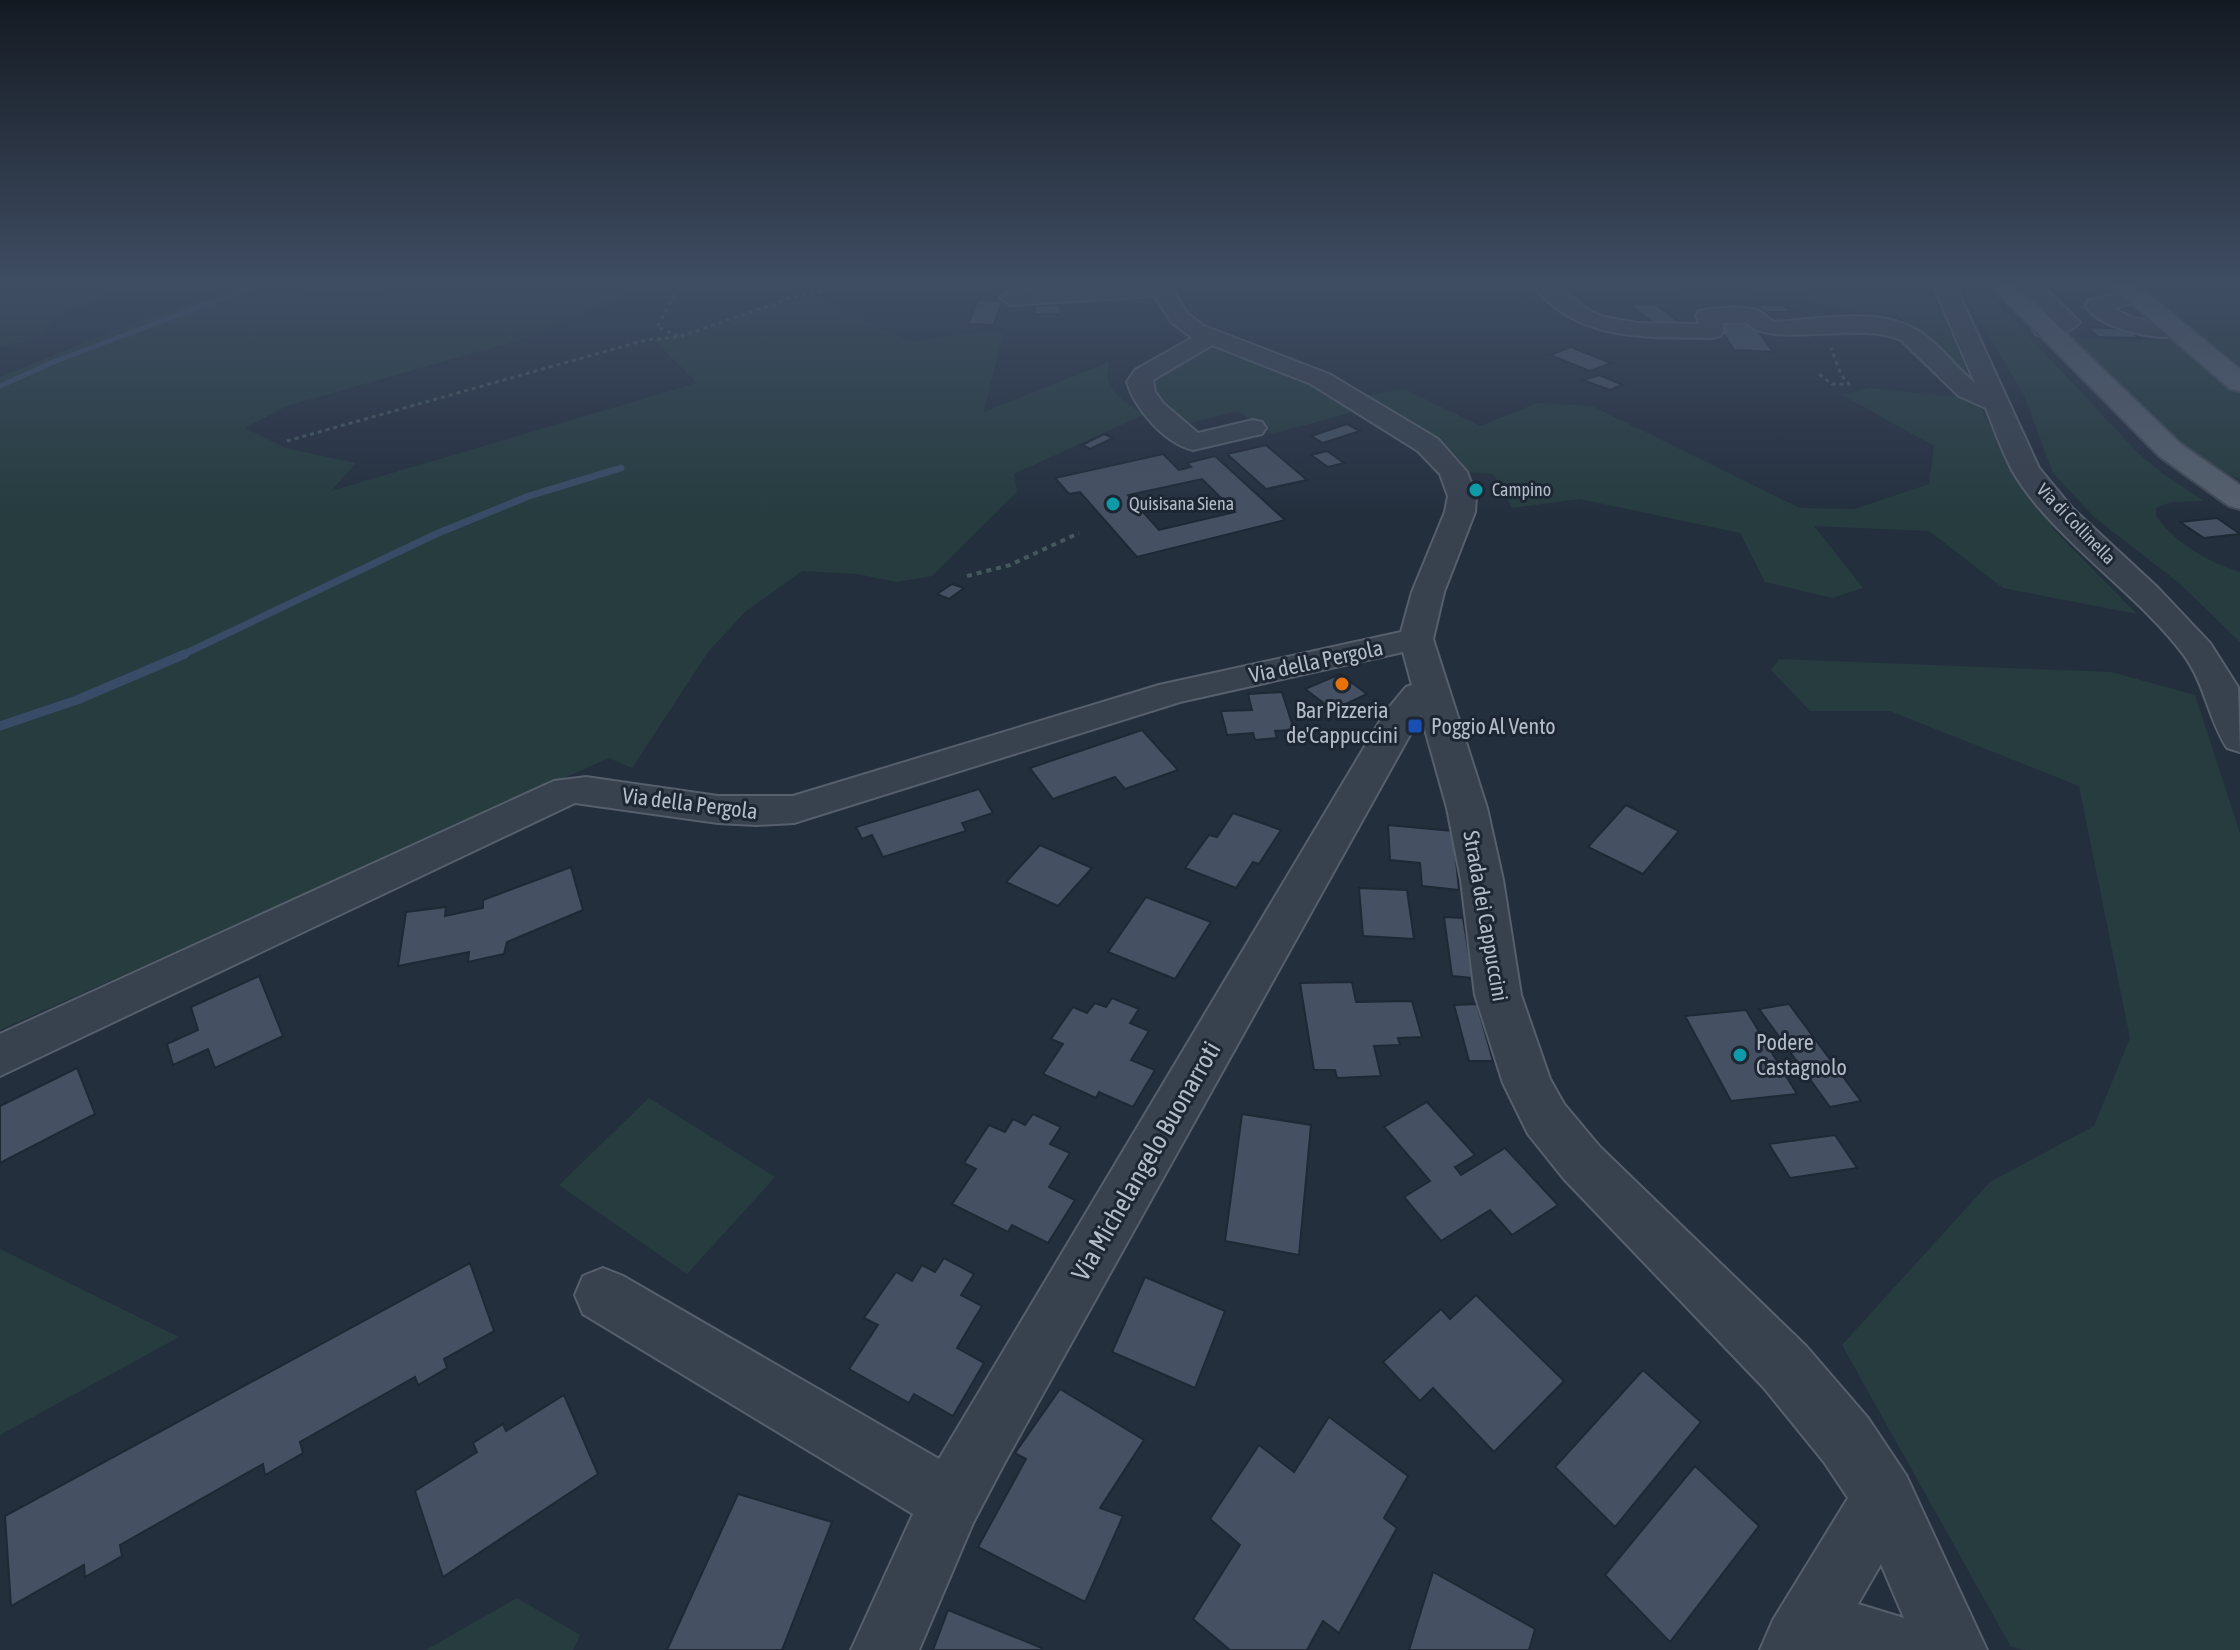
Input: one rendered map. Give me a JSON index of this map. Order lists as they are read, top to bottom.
{
  "streets": {
    "street": [
      "Via di Collinella",
      "Via della Pergola",
      "Strada dei Cappuccini",
      "Via Michelangelo Buonarroti"
    ]
  },
  "crossings": [
    ["Via della Pergola", "Strada dei Cappuccini"],
    ["Strada dei Cappuccini", "Via Michelangelo Buonarroti"]
  ],
  "places": {
    "other": [
      "Campino",
      "Quisisana Siena",
      "Bar Pizzeria de'Cappuccini",
      "Podere Castagnolo"
    ],
    "transit": ["Poggio Al Vento"]
  }
}
